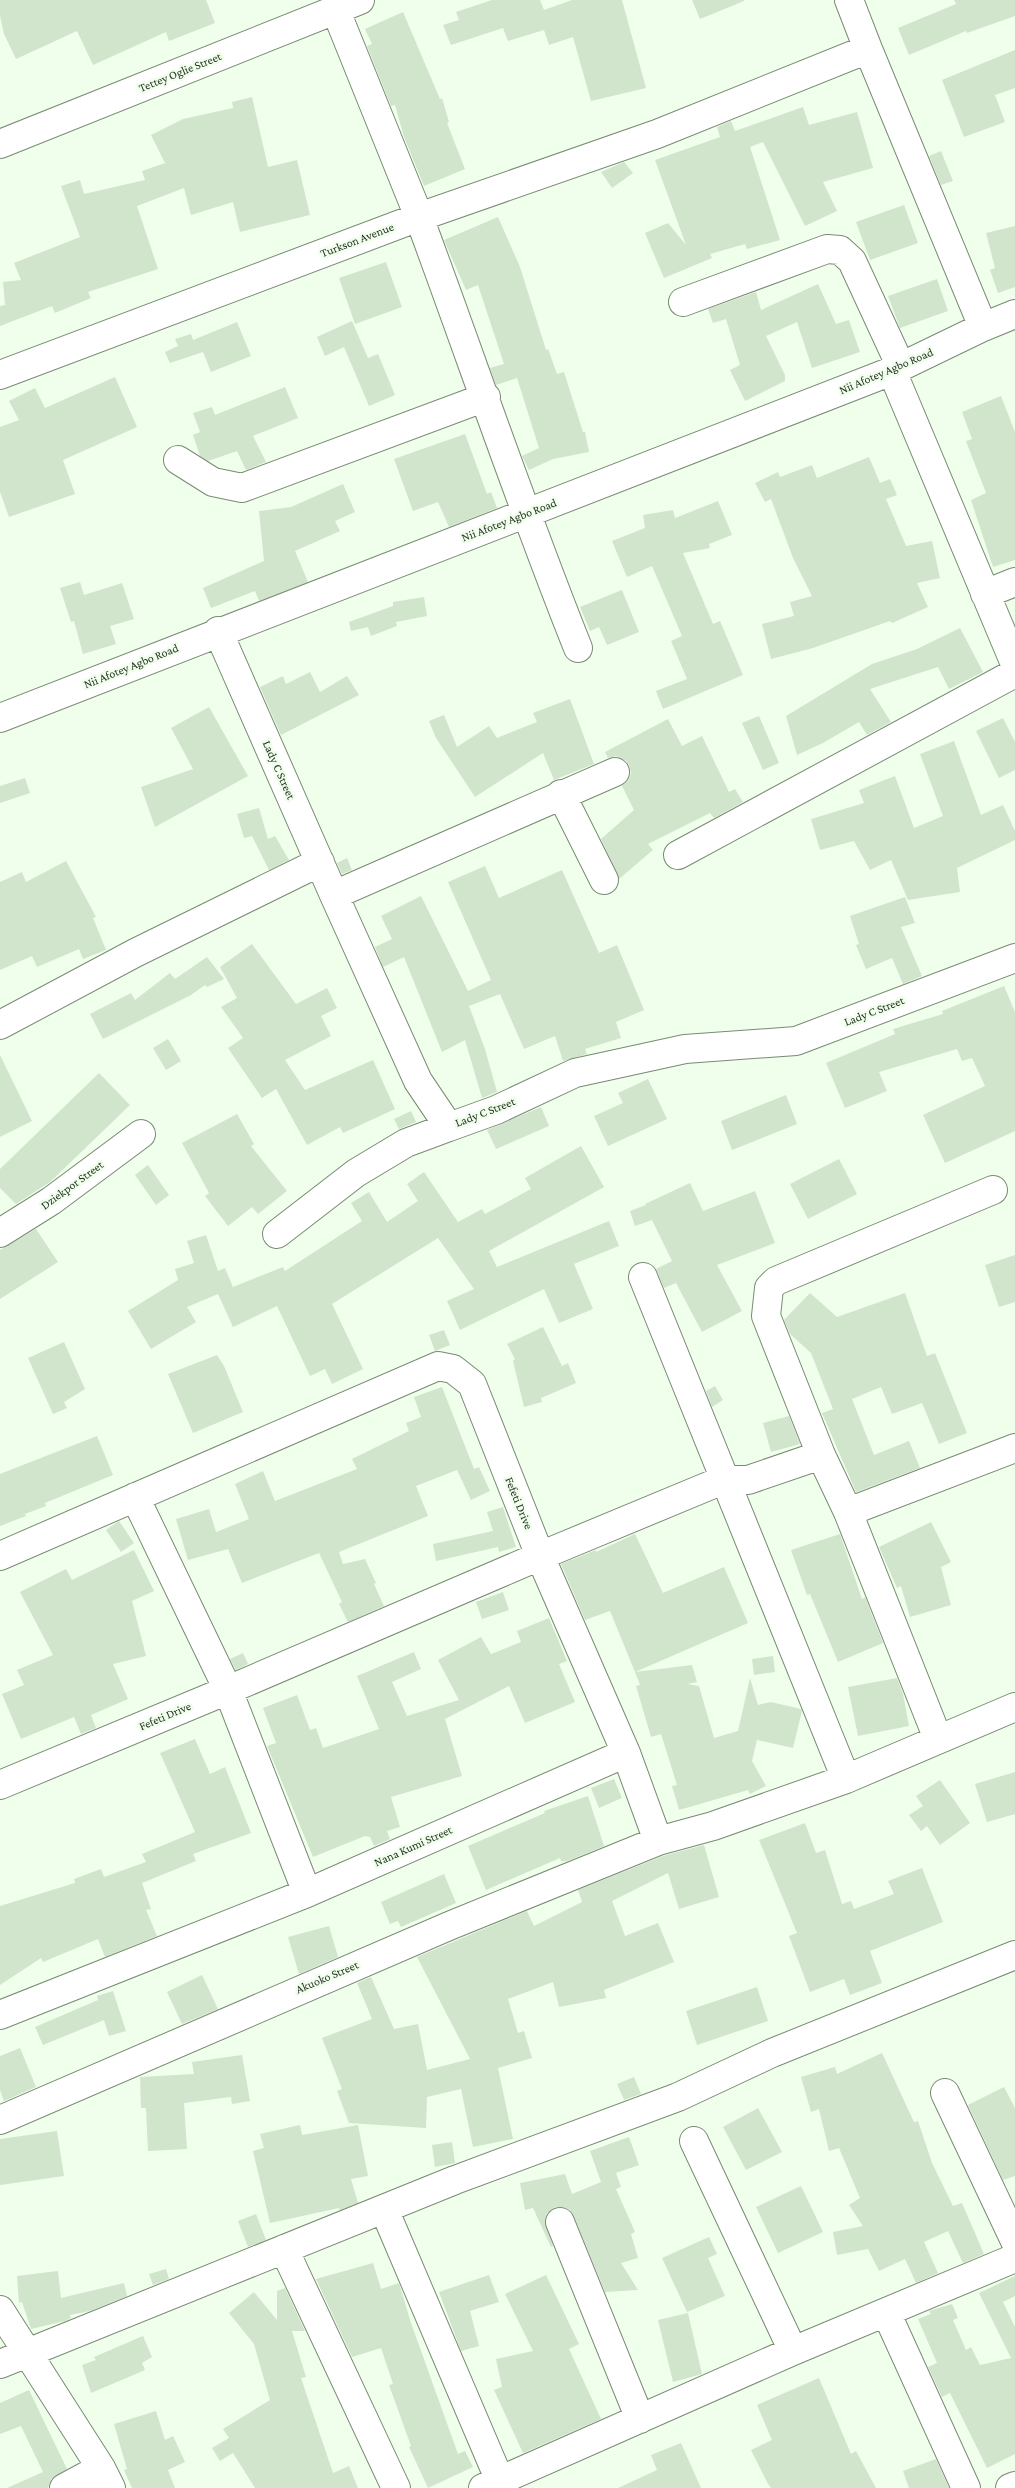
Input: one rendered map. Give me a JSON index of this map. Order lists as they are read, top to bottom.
{
  "streets": {
    "street": [
      "Tettey Oglie Street",
      "Turkson Avenue",
      "Nii Afotey Agbo Road",
      "Lady C Street",
      "Dziekpor Street",
      "Fefeti Drive",
      "Nana Kumi Street",
      "Akuoko Street"
    ]
  },
  "crossings": [
    ["Nii Afotey Agbo Road", "Lady C Street"]
  ]
}
